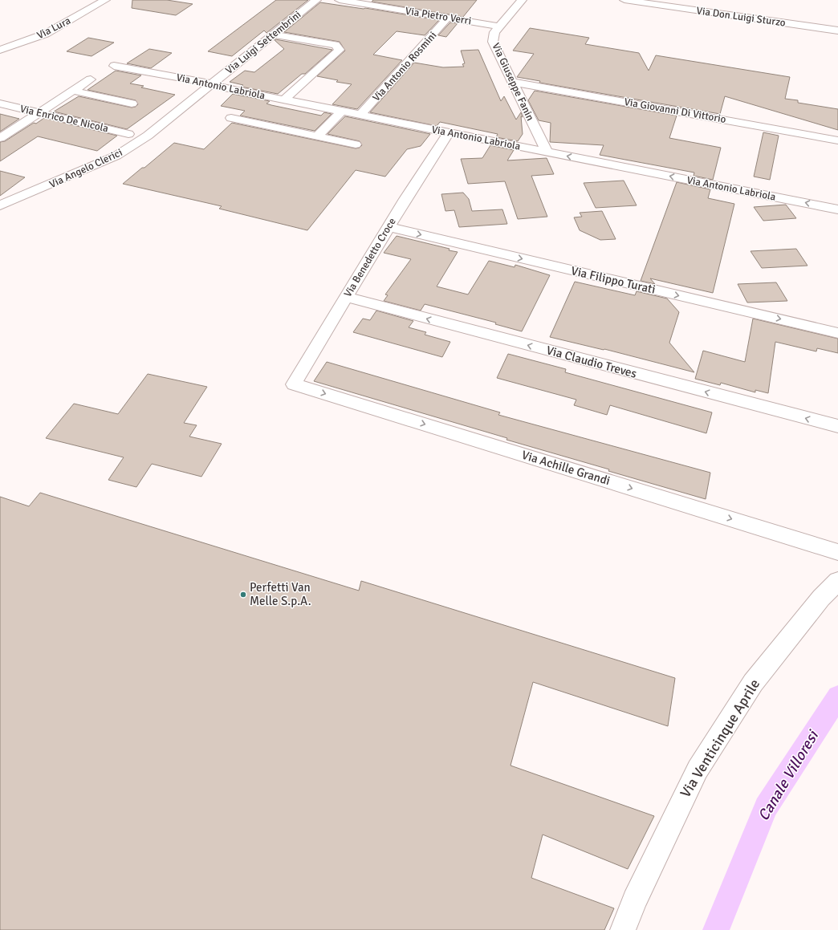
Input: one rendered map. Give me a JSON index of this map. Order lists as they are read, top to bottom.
{
  "streets": {
    "street": [
      "Via Pietro Verri",
      "Via Don Luigi Sturzo",
      "Via Lura",
      "Via Luigi Settembrini",
      "Via Antonio Rosmini",
      "Via Giuseppe Fanin",
      "Via Antonio Labriola",
      "Via Giovanni Di Vittorio",
      "Via Enrico De Nicola",
      "Via Angelo Clerici",
      "Via Benedetto Croce",
      "Via Filippo Turati",
      "Via Claudio Treves",
      "Via Achille Grandi",
      "Via Venticinque Aprile"
    ]
  },
  "crossings": [
    ["Via Pietro Verri", "Via Antonio Rosmini"],
    ["Via Pietro Verri", "Via Giuseppe Fanin"],
    ["Via Luigi Settembrini", "Via Antonio Labriola"],
    ["Via Luigi Settembrini", "Via Angelo Clerici"],
    ["Via Antonio Rosmini", "Via Antonio Labriola"],
    ["Via Giuseppe Fanin", "Via Antonio Labriola"],
    ["Via Giuseppe Fanin", "Via Giovanni Di Vittorio"],
    ["Via Antonio Labriola", "Via Angelo Clerici"],
    ["Via Antonio Labriola", "Via Benedetto Croce"],
    ["Via Benedetto Croce", "Via Filippo Turati"],
    ["Via Benedetto Croce", "Via Claudio Treves"],
    ["Via Benedetto Croce", "Via Achille Grandi"]
  ],
  "one_way": [
    "Via Antonio Labriola",
    "Via Filippo Turati",
    "Via Claudio Treves",
    "Via Achille Grandi"
  ],
  "water": ["Canale Villoresi"],
  "places": ["Perfetti Van Melle S.p.A."]
}
